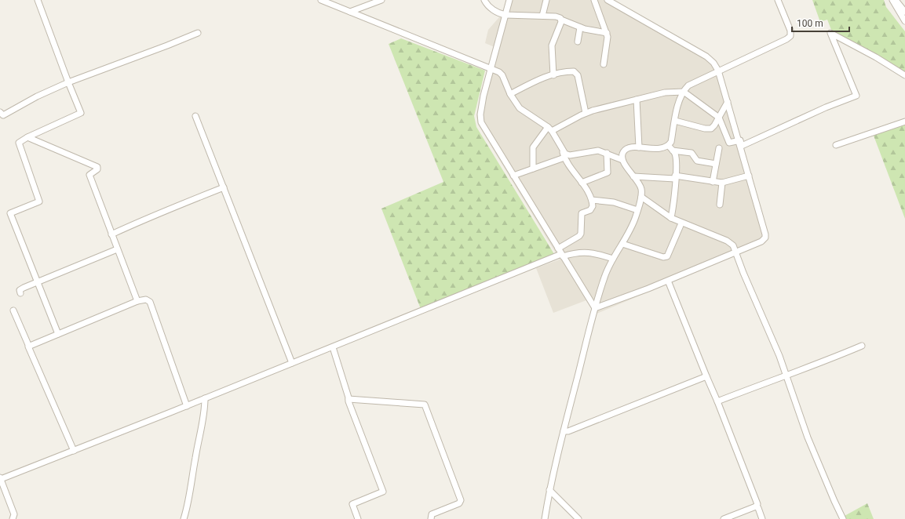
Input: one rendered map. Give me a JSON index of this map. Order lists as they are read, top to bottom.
{
  "scale_bar": "100 m"
}
